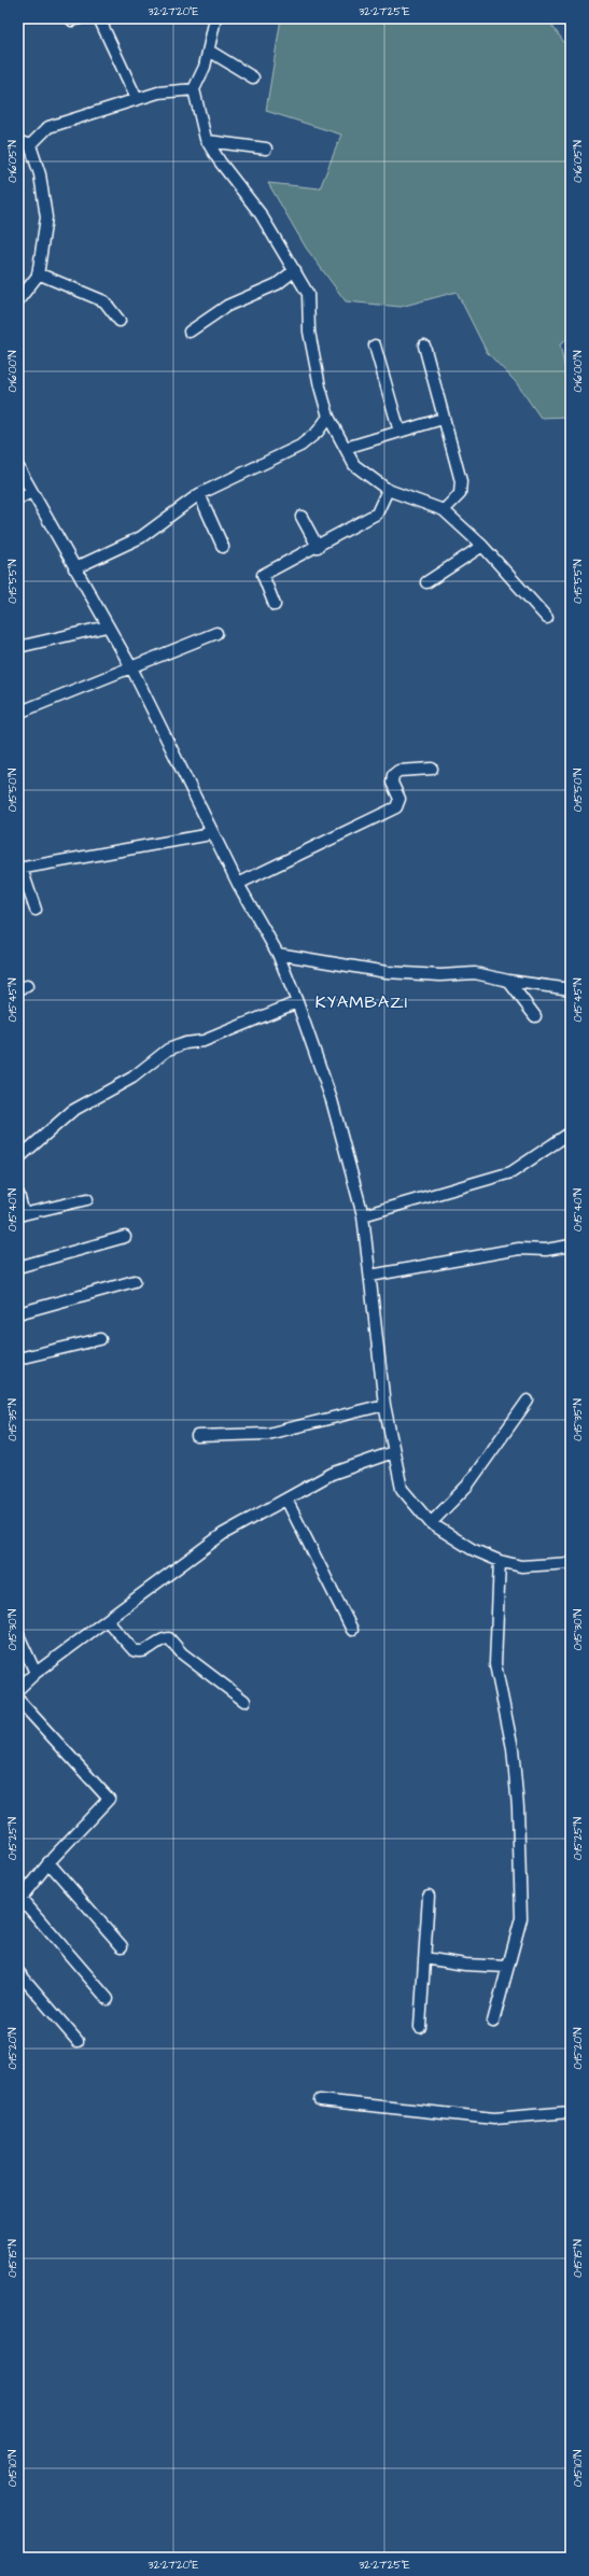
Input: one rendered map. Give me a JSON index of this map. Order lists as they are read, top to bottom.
{
  "districts": ["KYAMBAZI"],
  "coordinates": [
    "32°27'20\"E",
    "32°27'25\"E",
    "0°16'05\"N",
    "0°16'00\"N",
    "0°15'55\"N",
    "0°15'50\"N",
    "0°15'45\"N",
    "0°15'40\"N",
    "0°15'35\"N",
    "0°15'30\"N",
    "0°15'25\"N",
    "0°15'20\"N",
    "0°15'15\"N",
    "0°15'10\"N"
  ]
}
